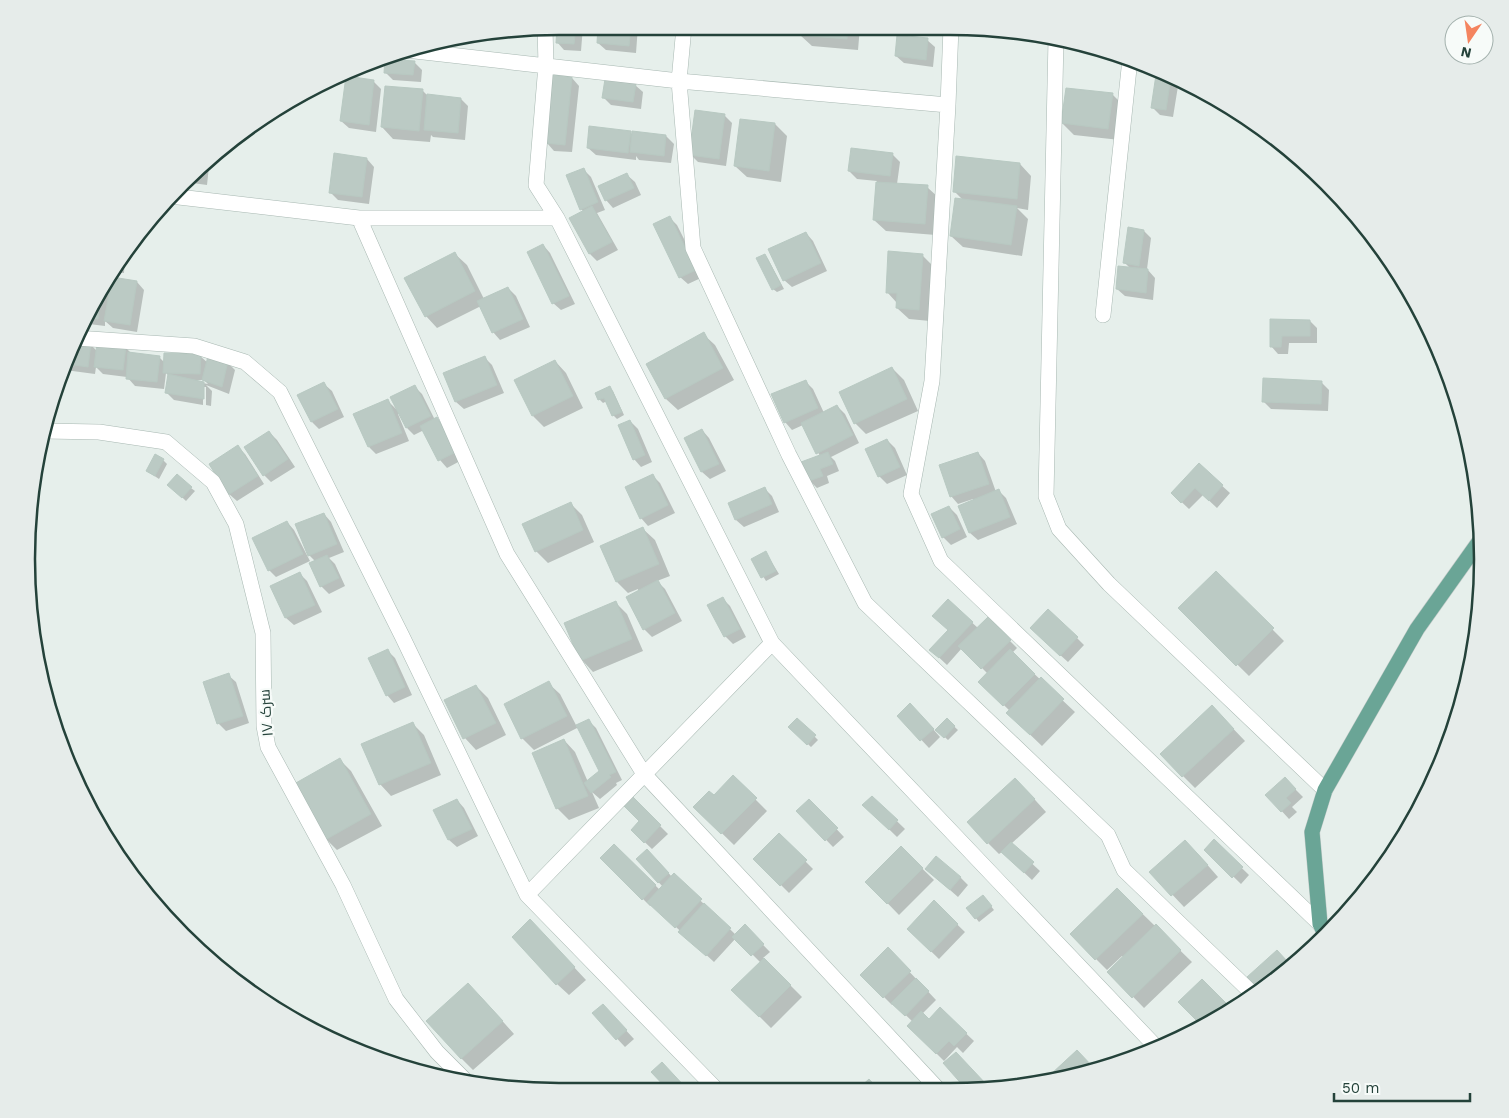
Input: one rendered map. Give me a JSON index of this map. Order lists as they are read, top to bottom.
{
  "streets": {
    "street": ["سرک ۱۷"]
  },
  "scale_bar": "50 m",
  "north": "bottom"
}
